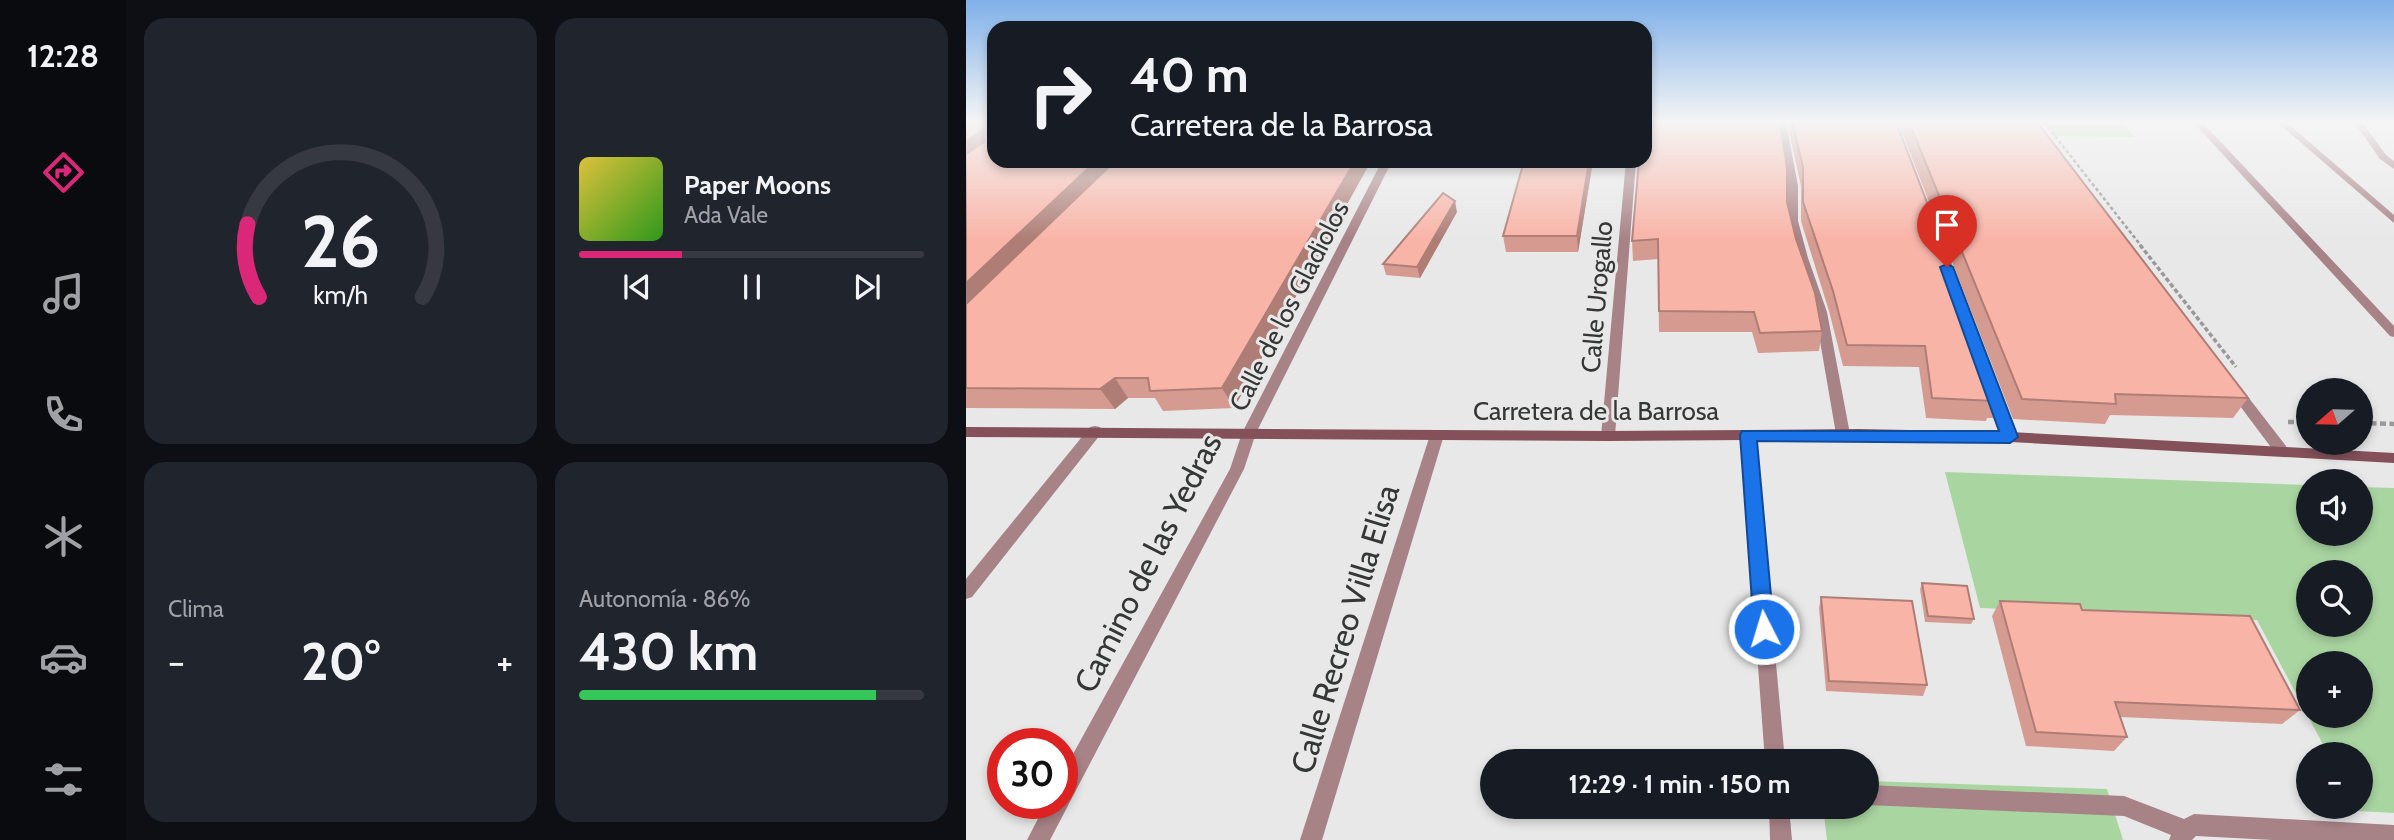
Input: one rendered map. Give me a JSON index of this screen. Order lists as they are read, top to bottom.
{
  "streets": {
    "street": [
      "Calle Urogallo",
      "Calle de los Gladiolos",
      "Carretera de la Barrosa",
      "Camino de las Yedras",
      "Calle Recreo Villa Elisa"
    ]
  },
  "crossings": [
    ["Calle Urogallo", "Carretera de la Barrosa"],
    ["Calle de los Gladiolos", "Carretera de la Barrosa"],
    ["Calle de los Gladiolos", "Camino de las Yedras"],
    ["Carretera de la Barrosa", "Camino de las Yedras"],
    ["Carretera de la Barrosa", "Calle Recreo Villa Elisa"]
  ],
  "north": "left",
  "page": {
    "tabs": "12:28",
    "turn": ["40 m", "Carretera de la Barrosa"],
    "song": ["Paper Moons", "Ada Vale"],
    "map_buttons": ["+", "−"],
    "tile": [
      "Clima",
      ["Autonomía · 86%", "430 km"]
    ],
    "heat": ["−", "20°", "+"],
    "limit": "30",
    "trip": "12:29 · 1 min · 150 m",
    "gauge": ["26", "km/h"]
  }
}
